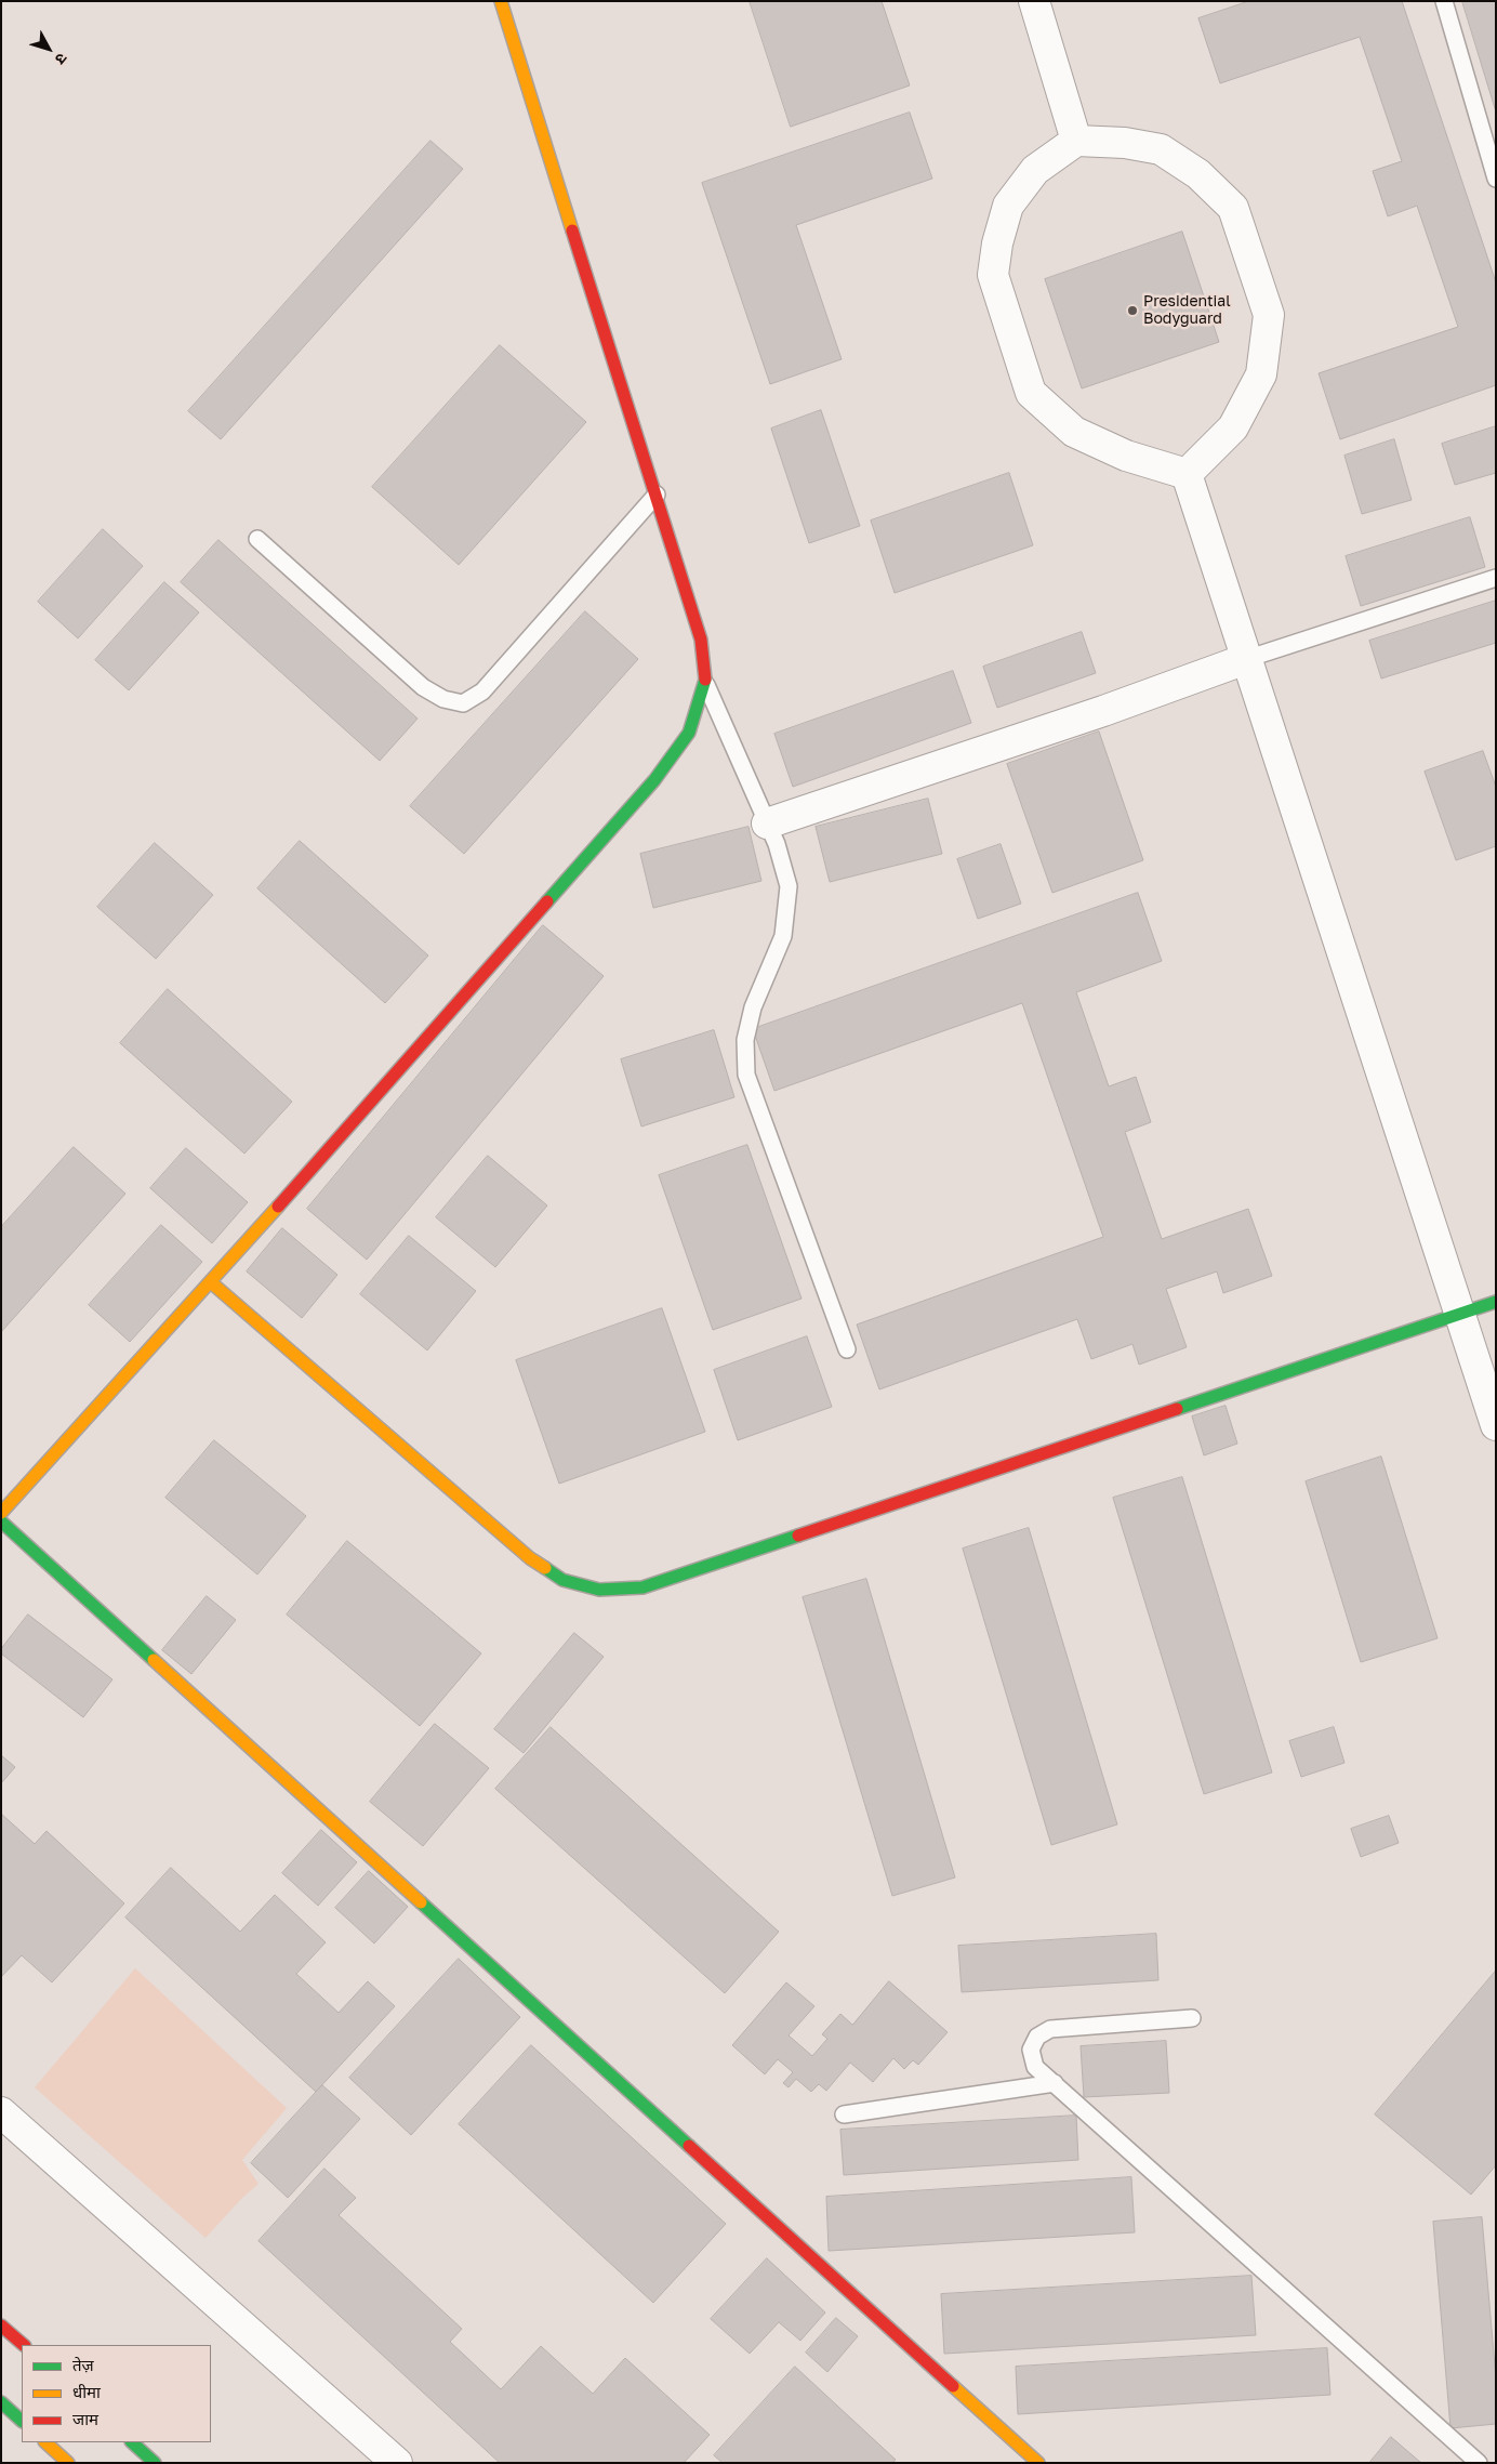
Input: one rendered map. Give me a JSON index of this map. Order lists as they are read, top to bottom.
{
  "places": ["Presidential Bodyguard"],
  "legend": ["तेज़", "धीमा", "जाम"],
  "north": "bottom right"
}
